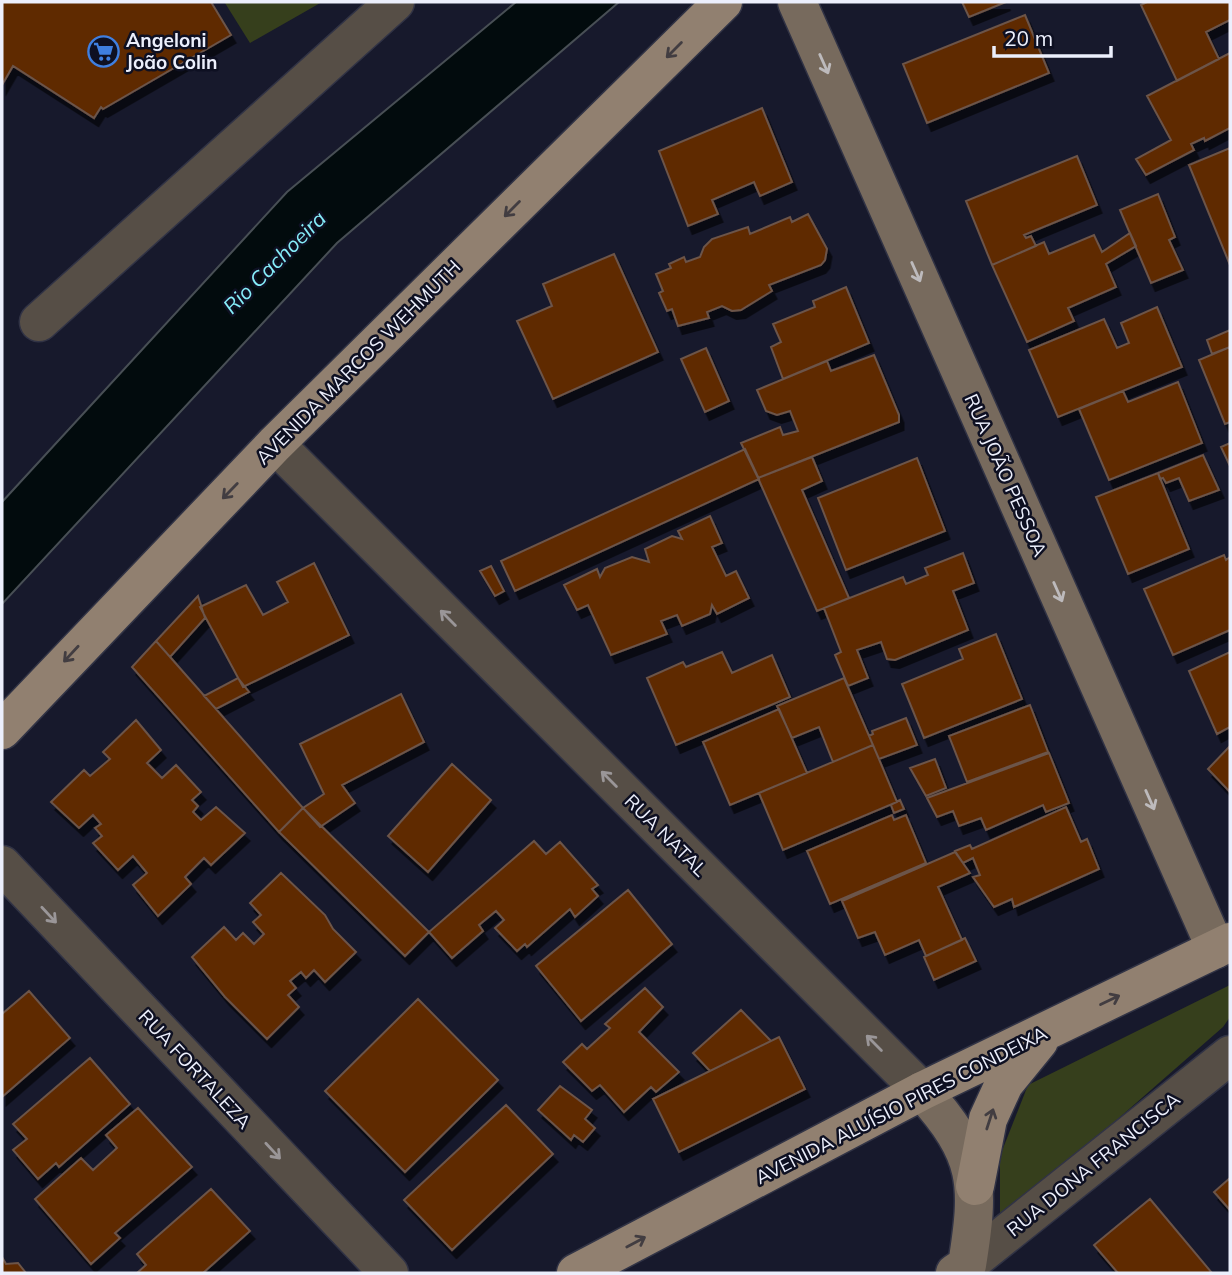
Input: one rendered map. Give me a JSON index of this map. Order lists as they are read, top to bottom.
{
  "streets": {
    "main road": ["AVENIDA MARCOS WEHMUTH", "AVENIDA ALUÍSIO PIRES CONDEIXA"],
    "street": [
      "RUA JOÃO PESSOA",
      "RUA NATAL",
      "RUA FORTALEZA",
      "RUA DONA FRANCISCA"
    ]
  },
  "crossings": [
    ["AVENIDA MARCOS WEHMUTH", "RUA NATAL"],
    ["RUA JOÃO PESSOA", "AVENIDA ALUÍSIO PIRES CONDEIXA"],
    ["RUA NATAL", "AVENIDA ALUÍSIO PIRES CONDEIXA"],
    ["RUA NATAL", "RUA DONA FRANCISCA"]
  ],
  "one_way": [
    "AVENIDA MARCOS WEHMUTH",
    "RUA JOÃO PESSOA",
    "RUA NATAL",
    "RUA FORTALEZA",
    "AVENIDA ALUÍSIO PIRES CONDEIXA"
  ],
  "water": ["Rio Cachoeira"],
  "places": {
    "supermarket": ["Angeloni João Colin"]
  },
  "scale_bar": "20 m"
}
